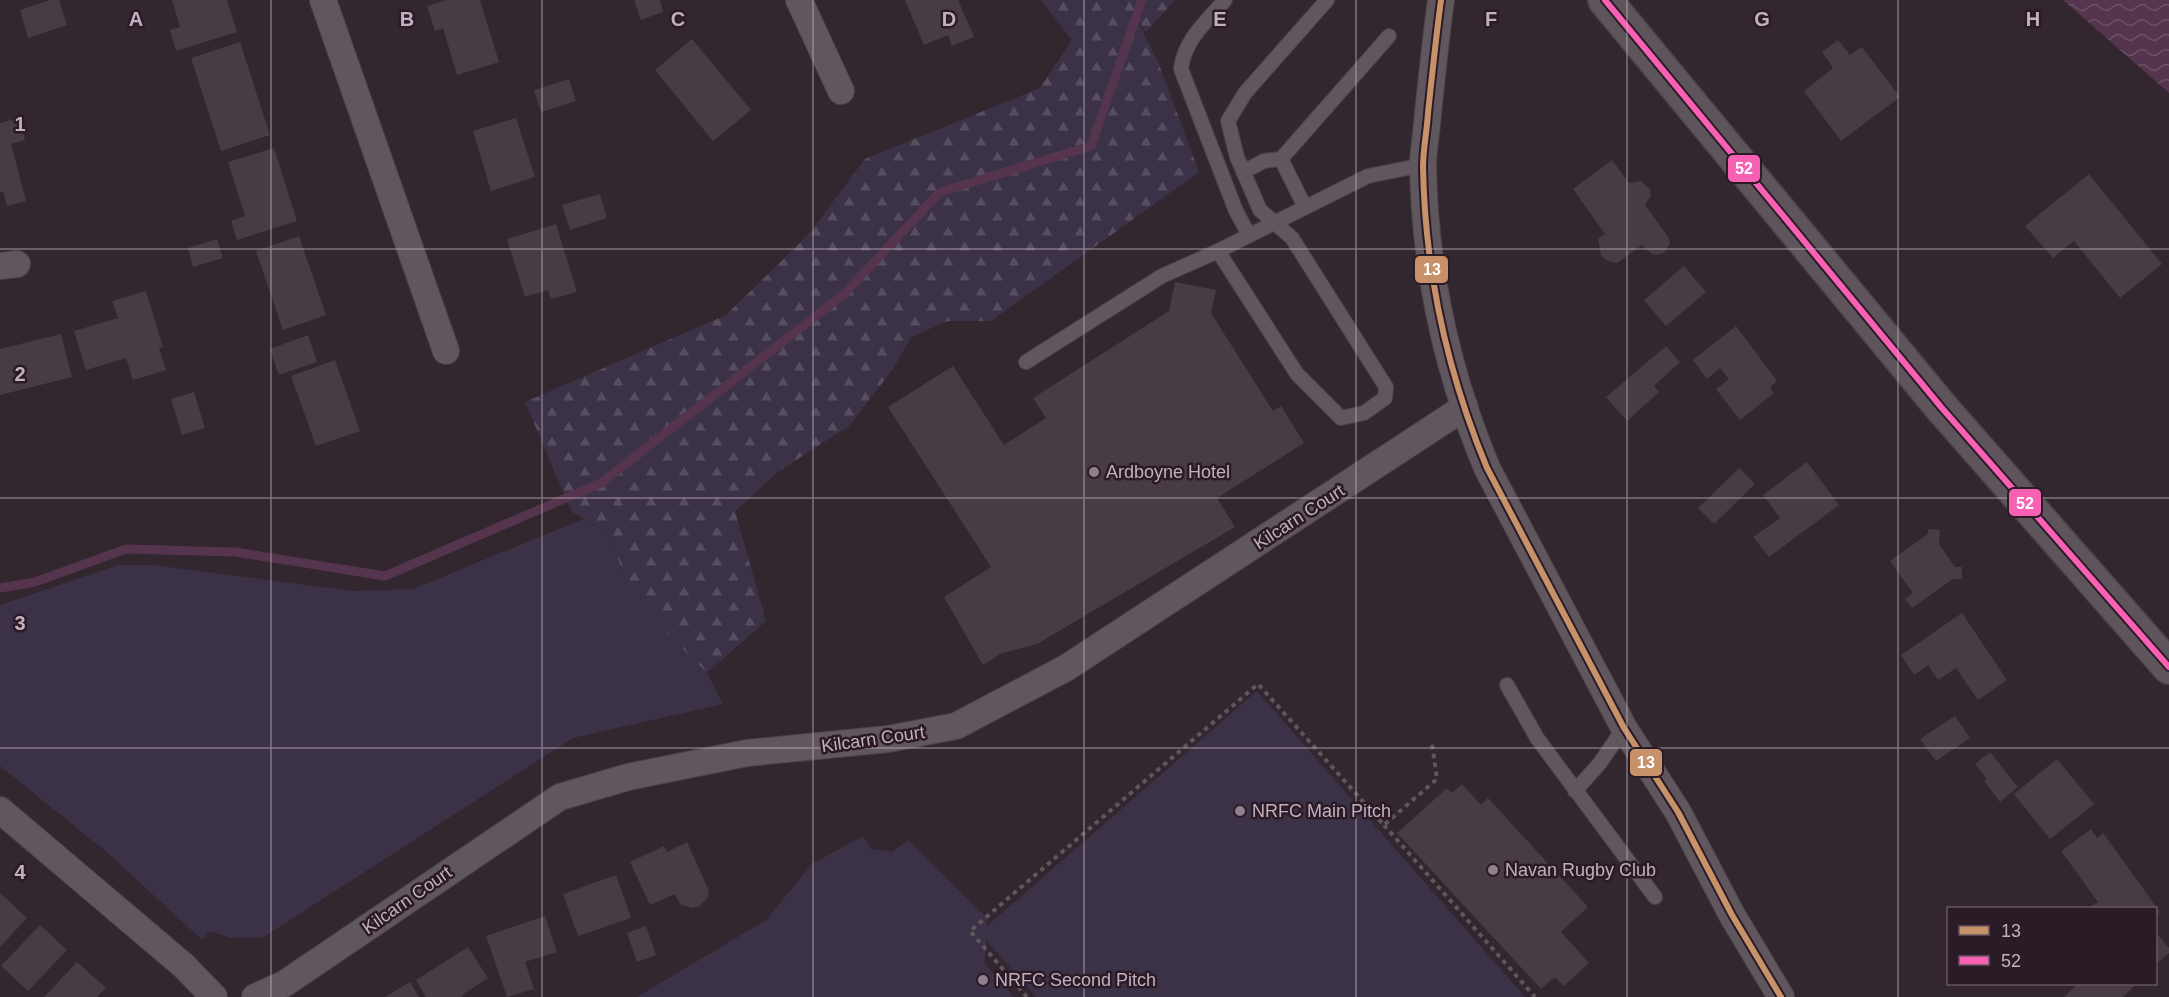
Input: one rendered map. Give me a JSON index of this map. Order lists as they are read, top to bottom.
{
  "streets": {
    "street": ["Kilcarn Court"]
  },
  "places": [
    "Ardboyne Hotel",
    "NRFC Main Pitch",
    "Navan Rugby Club",
    "NRFC Second Pitch"
  ],
  "lines": ["transit line 13", "transit line 52"],
  "legend": ["13", "52"],
  "grid": {
    "columns": [
      "A",
      "B",
      "C",
      "D",
      "E",
      "F",
      "G",
      "H"
    ],
    "rows": [
      "1",
      "2",
      "3",
      "4"
    ]
  }
}
